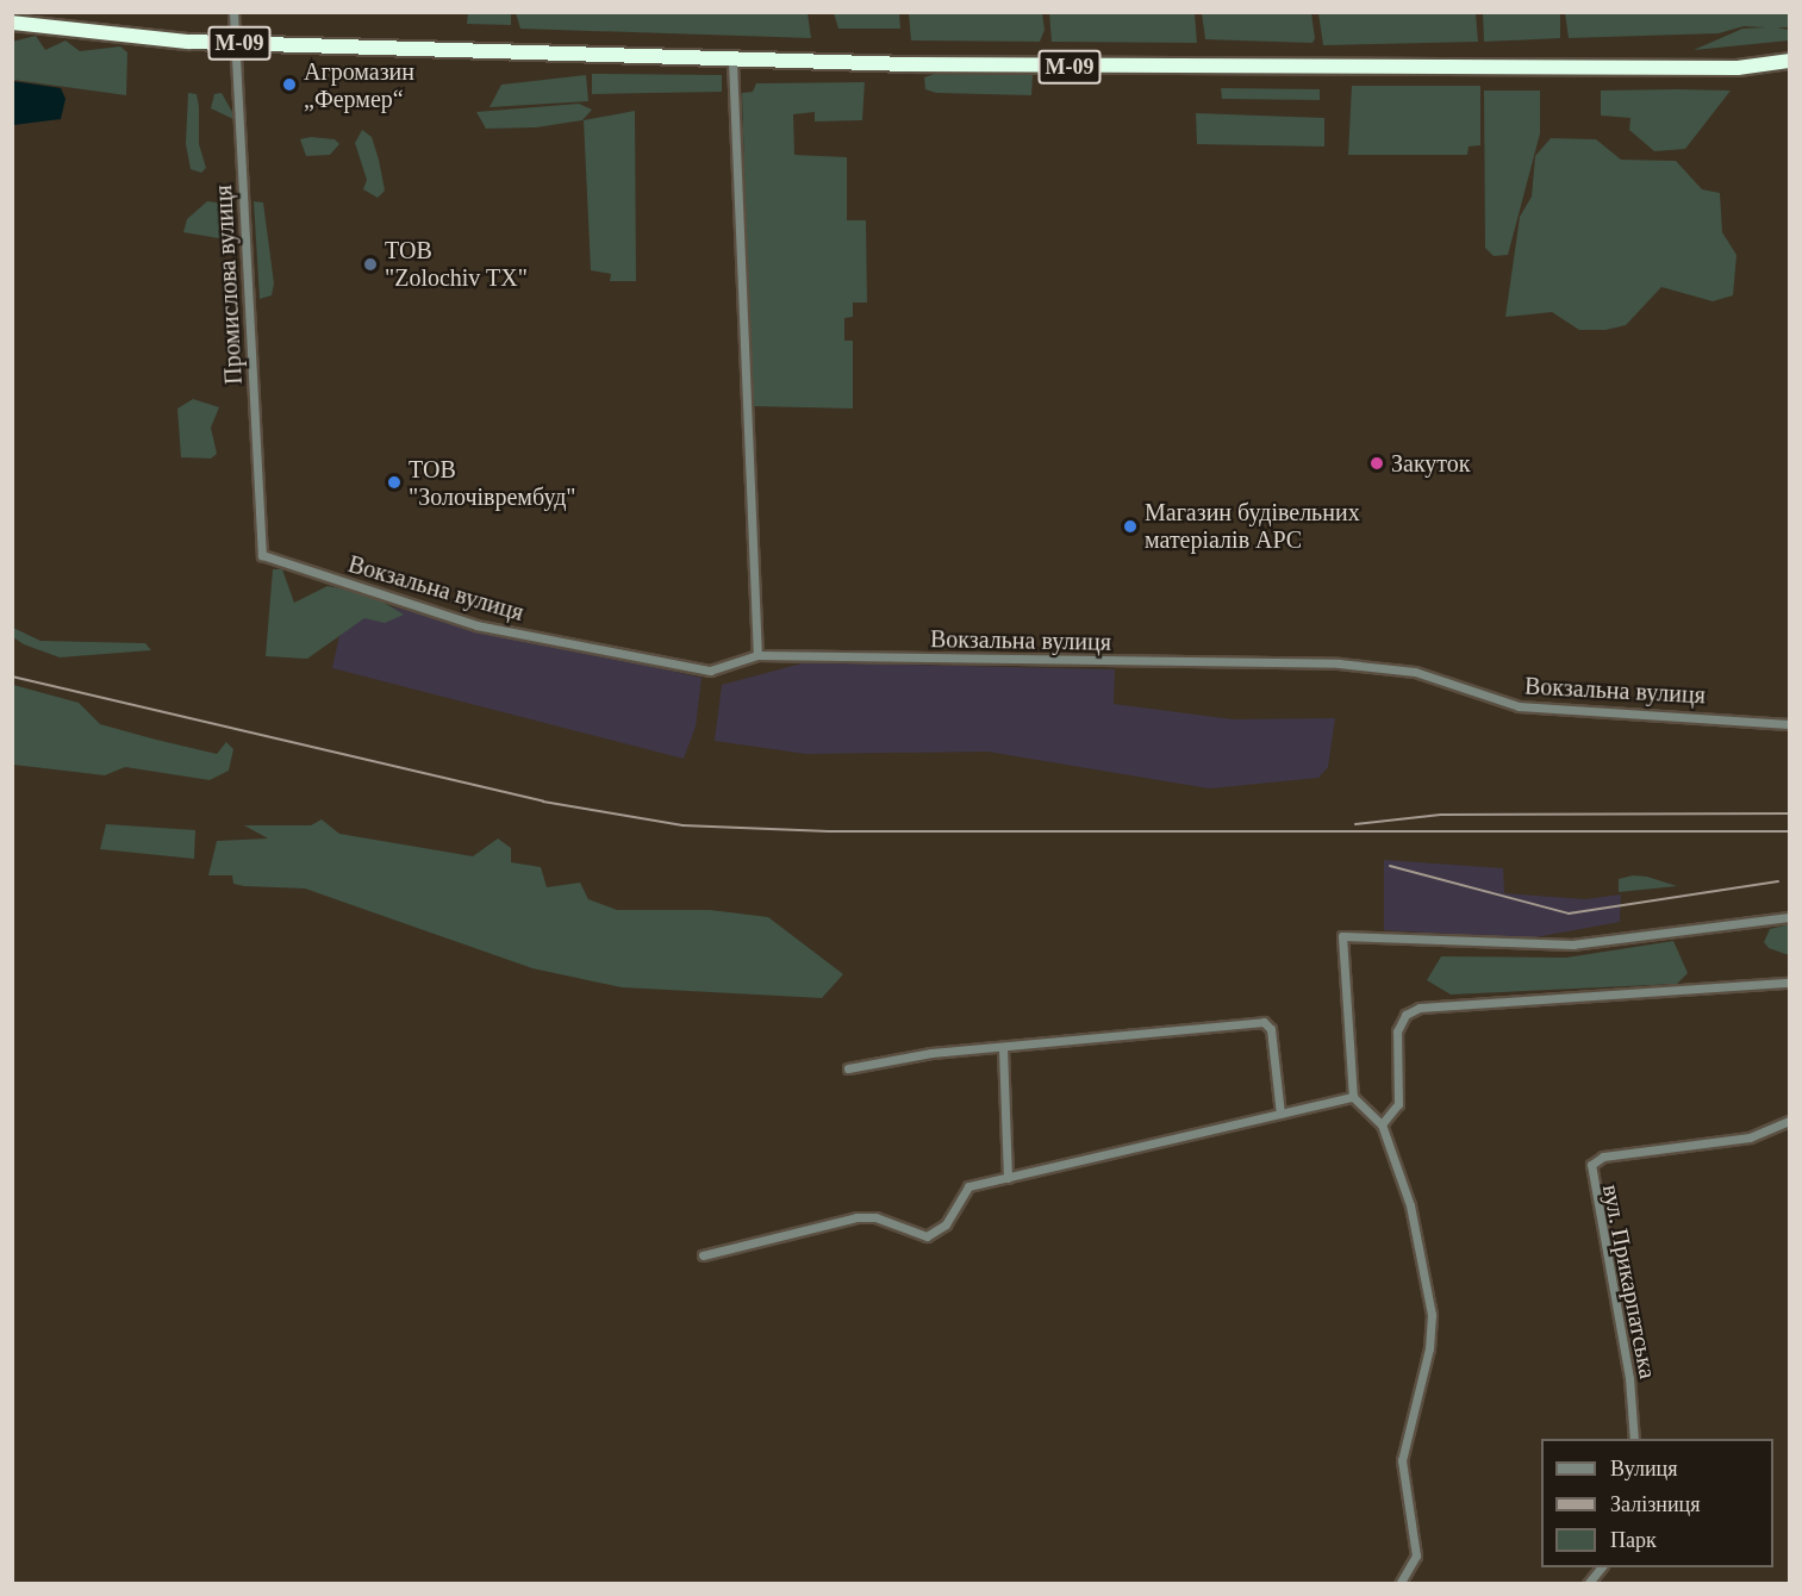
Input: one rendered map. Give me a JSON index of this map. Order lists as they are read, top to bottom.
{
  "streets": {
    "highway": ["М-09"],
    "street": ["Промислова вулиця", "Вокзальна вулиця", "вул. Прикарпатська"]
  },
  "crossings": [
    ["М-09", "Промислова вулиця"],
    ["Промислова вулиця", "Вокзальна вулиця"]
  ],
  "places": [
    "Агромазин „Фермер“",
    "ТОВ \"Zolochiv TX\"",
    "Закуток",
    "ТОВ \"Золочіврембуд\"",
    "Магазин будівельних матеріалів APC"
  ],
  "legend": ["Вулиця", "Залізниця", "Парк"]
}
